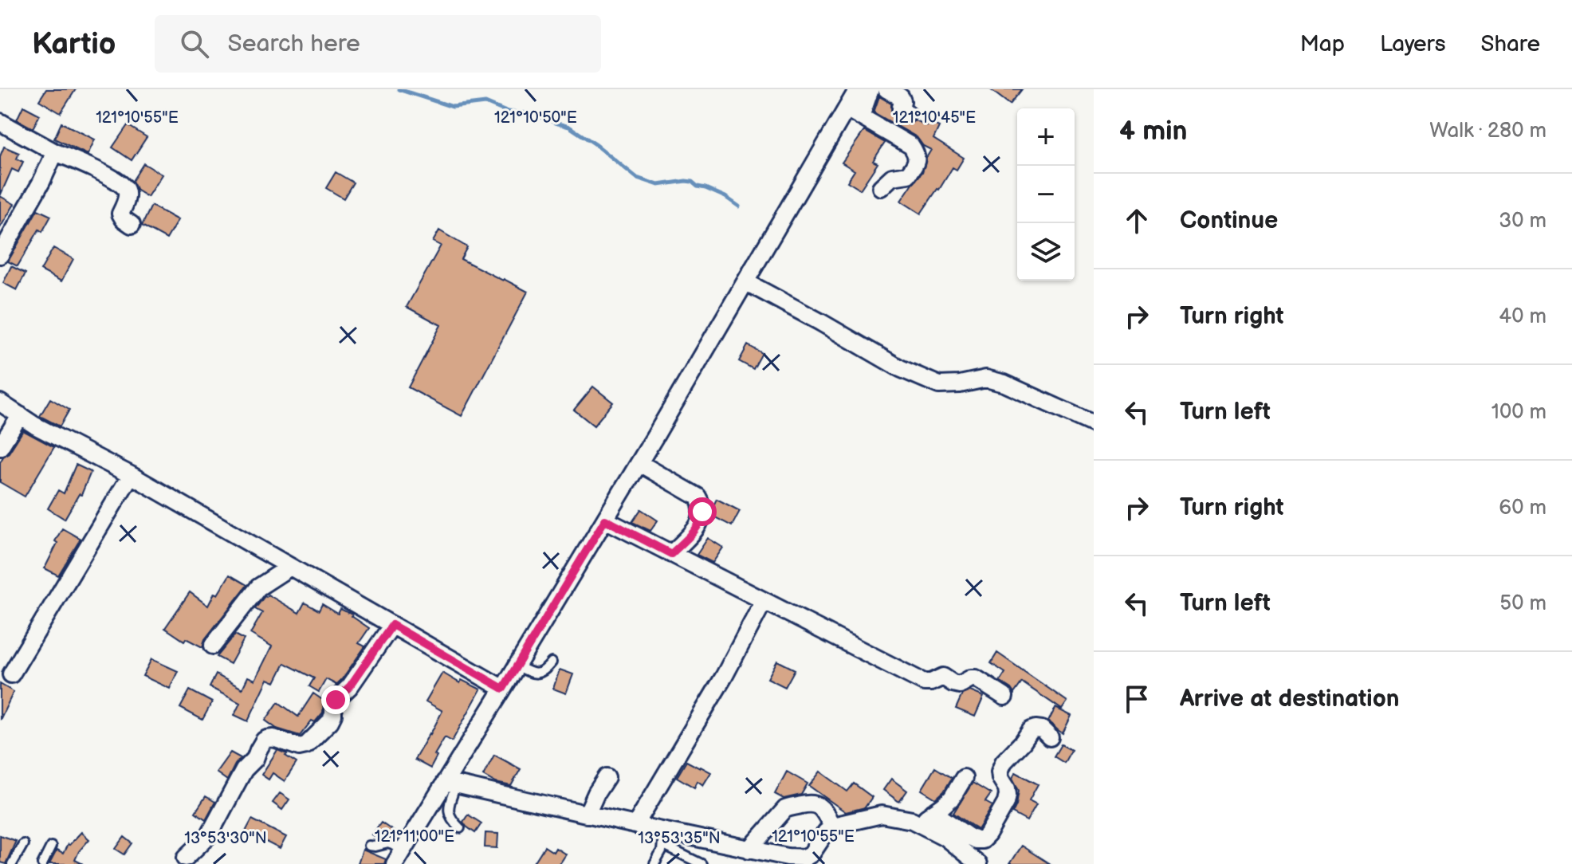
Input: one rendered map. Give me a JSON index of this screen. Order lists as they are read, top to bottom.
{
  "page": {
    "header": "Kartio",
    "search": "Search here",
    "nav": ["Map", "Layers", "Share"],
    "heading": ["4 min", "Walk · 280 m"],
    "map_buttons": ["+", "−"],
    "list": [
      ["Continue", "30 m"],
      ["Turn right", "40 m"],
      ["Turn left", "100 m"],
      ["Turn right", "60 m"],
      ["Turn left", "50 m"],
      "Arrive at destination"
    ]
  },
  "coordinates": [
    "121°10'55\"E",
    "121°10'50\"E",
    "121°10'45\"E",
    "121°11'00\"E",
    "13°53'30\"N",
    "13°53'35\"N"
  ]
}
